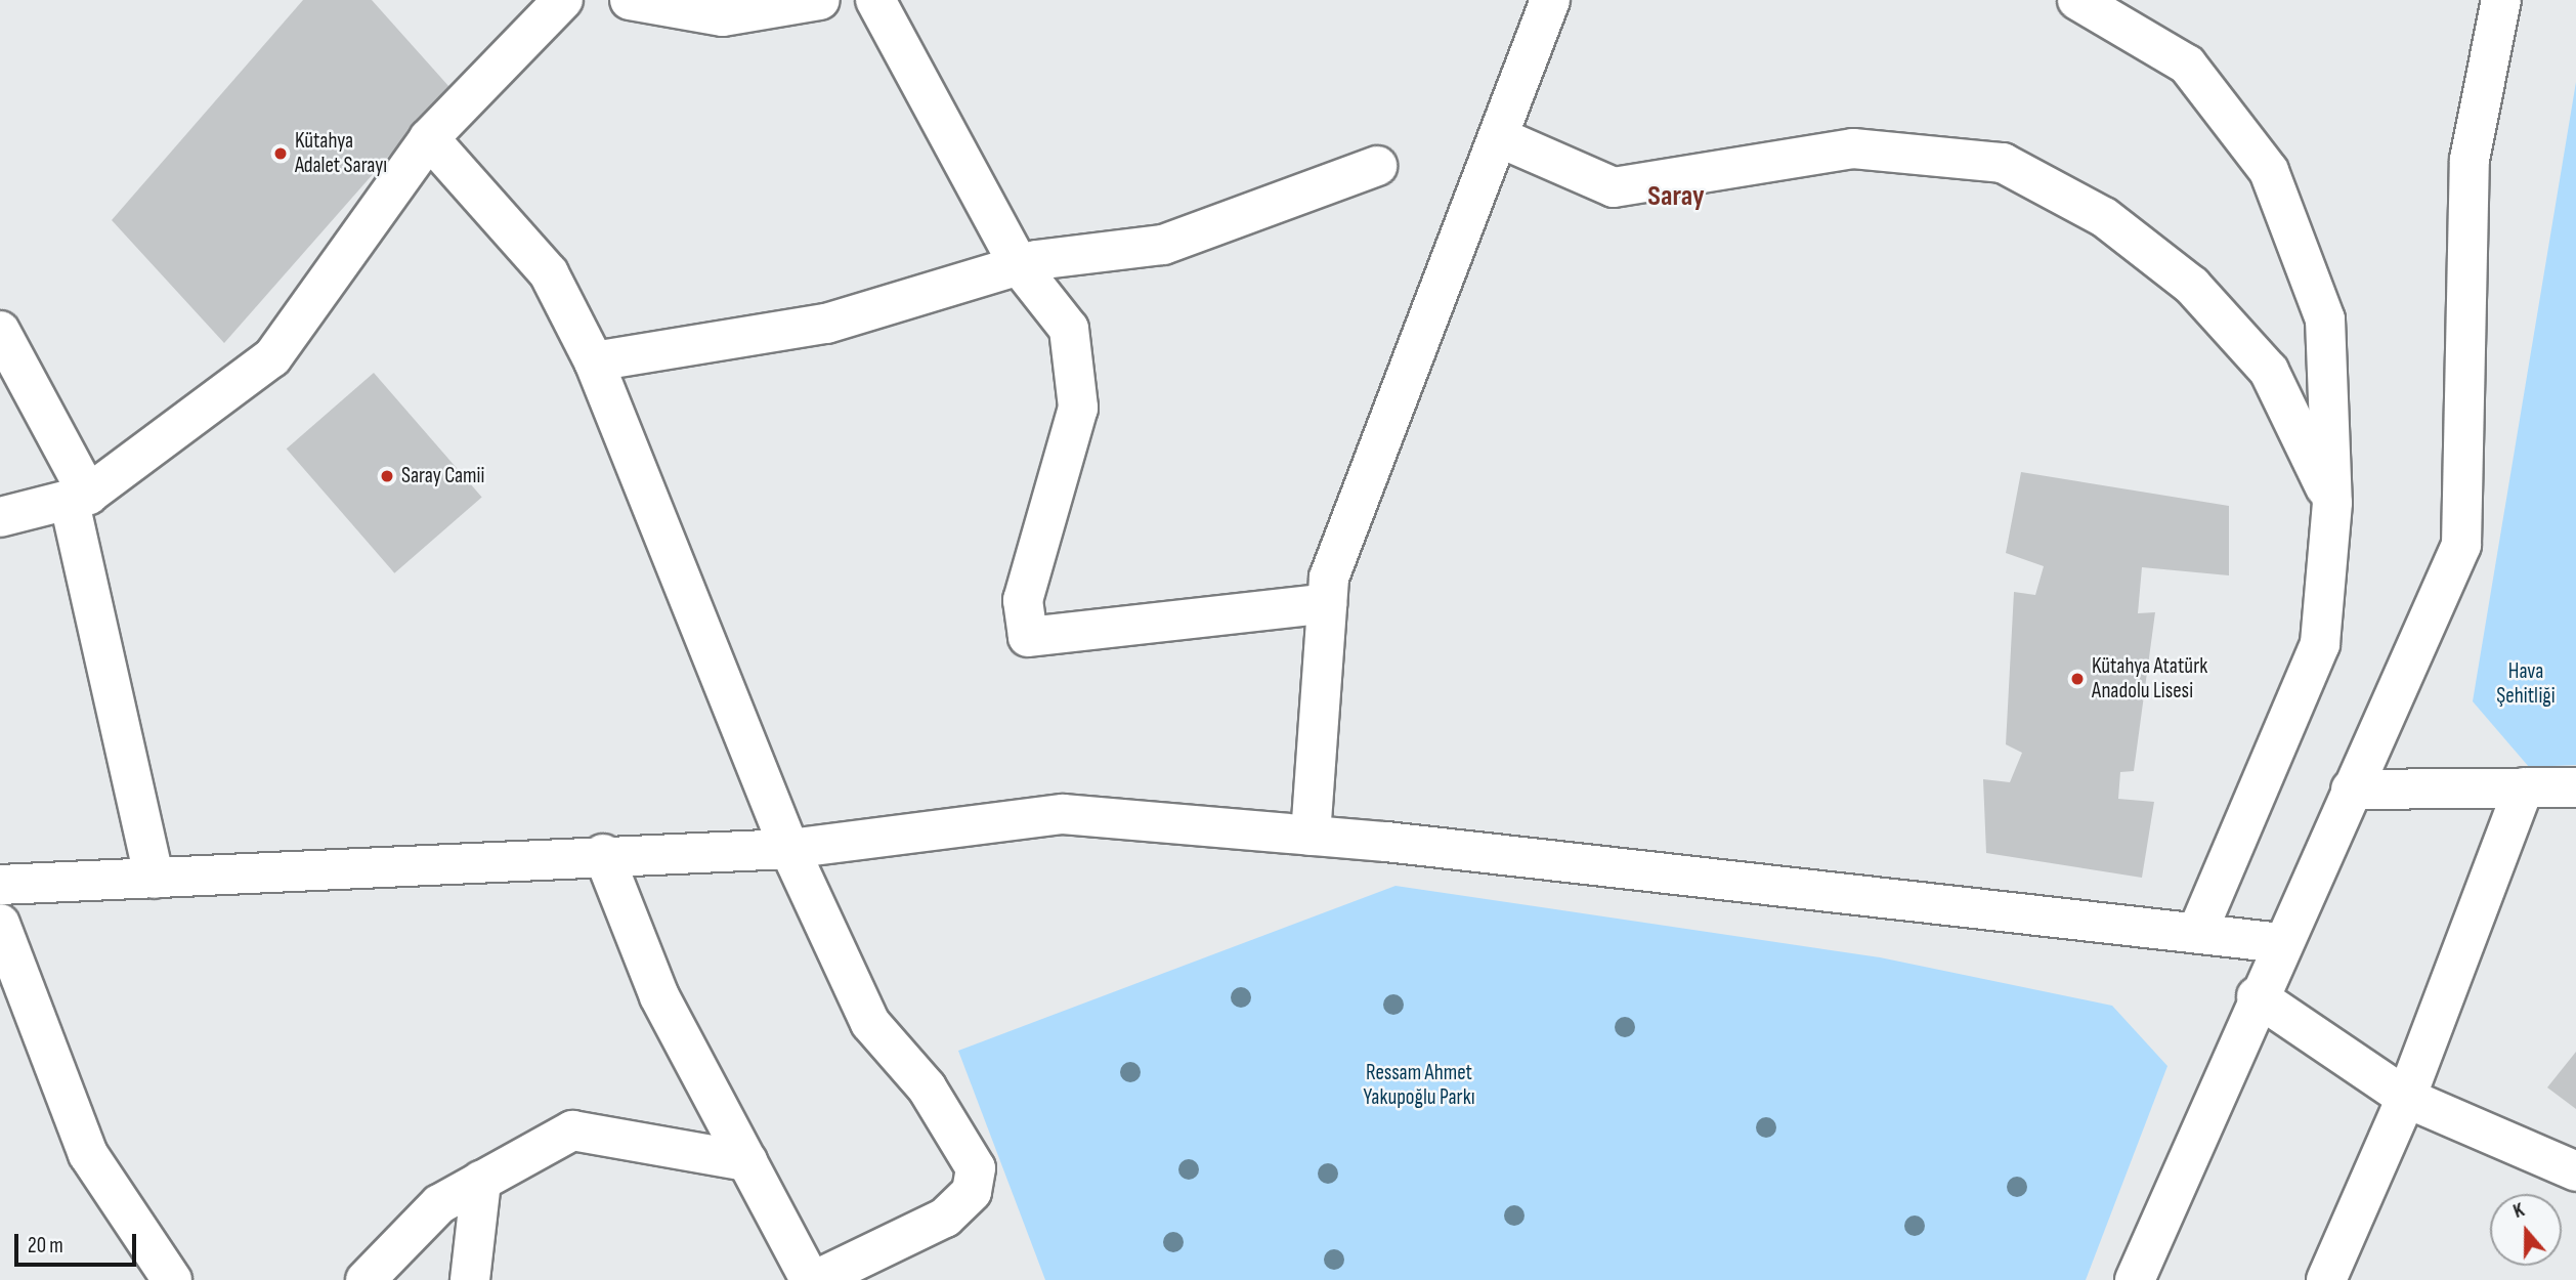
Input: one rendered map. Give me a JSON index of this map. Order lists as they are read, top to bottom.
{
  "districts": ["Saray"],
  "parks": ["Hava Şehitliği", "Ressam Ahmet Yakupoğlu Parkı"],
  "places": ["Kütahya Adalet Sarayı", "Saray Camii", "Kütahya Atatürk Anadolu Lisesi"],
  "scale_bar": "20 m",
  "north": "top"
}
